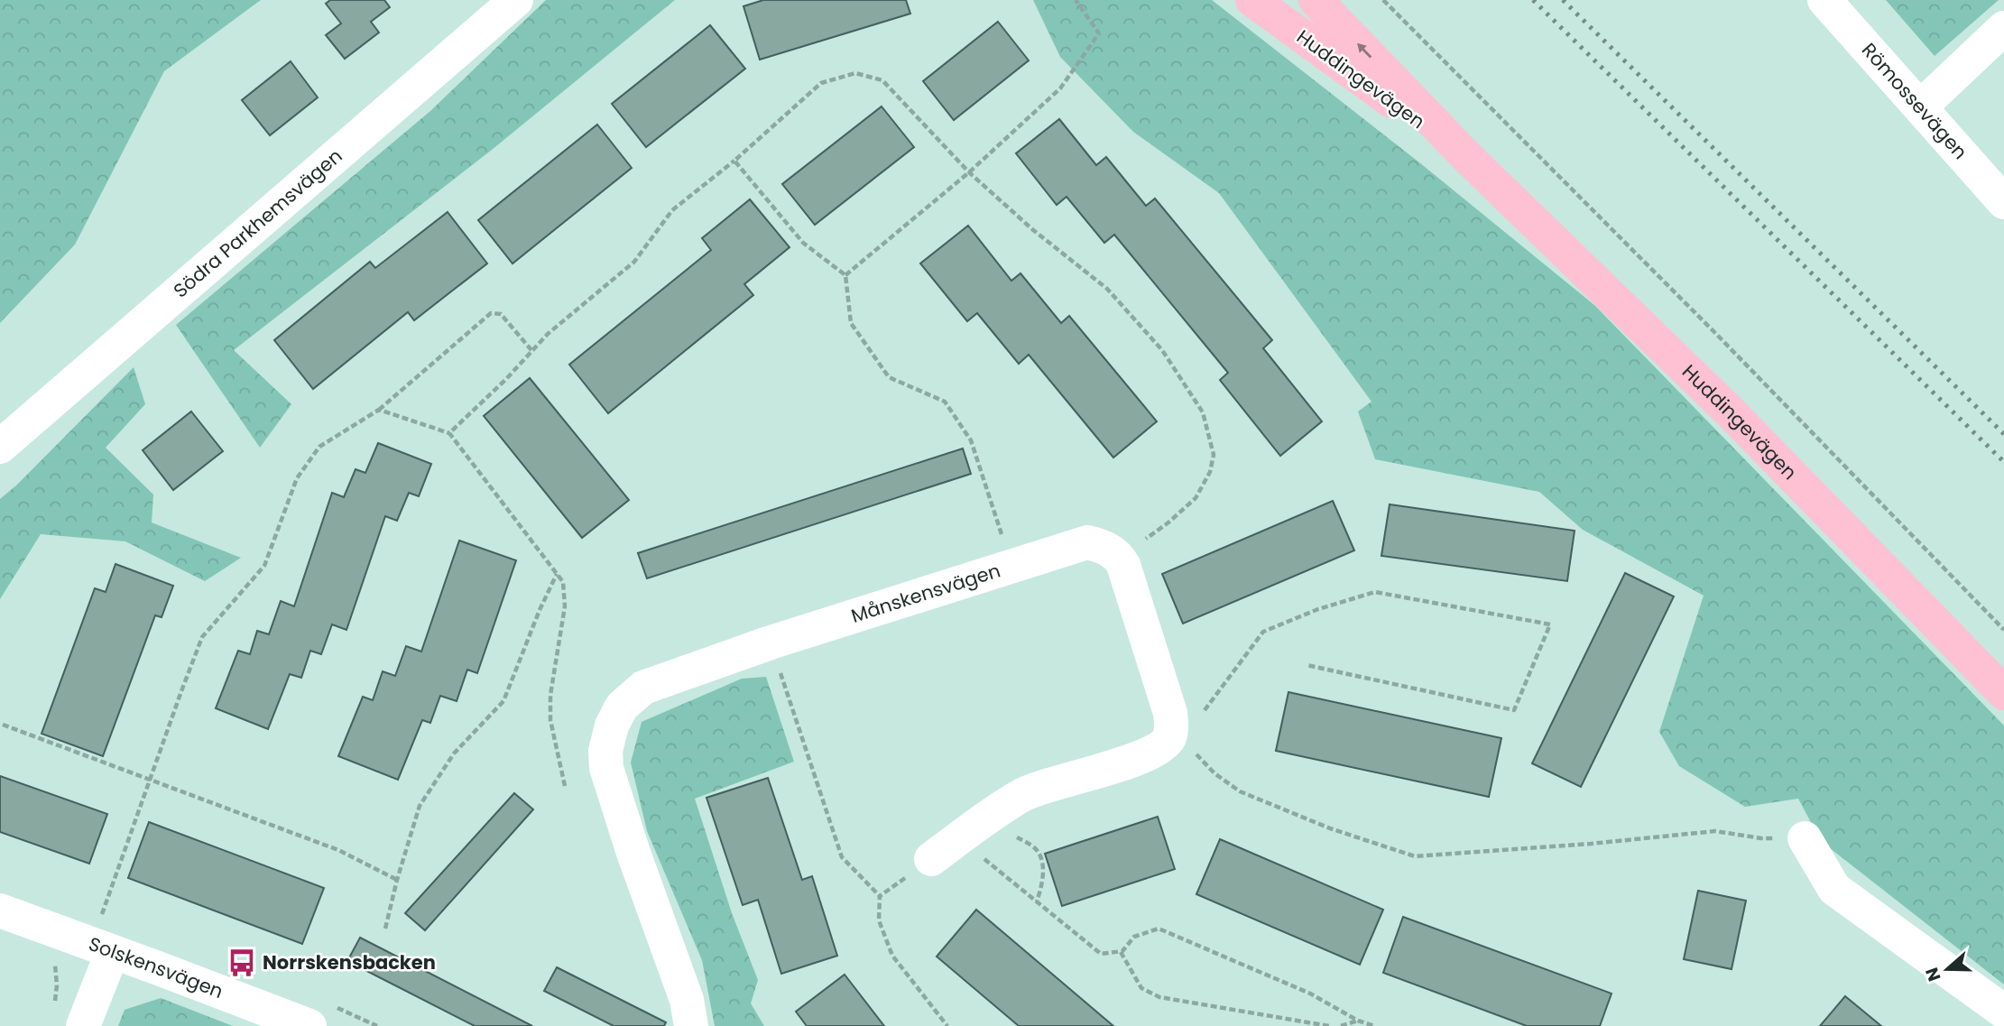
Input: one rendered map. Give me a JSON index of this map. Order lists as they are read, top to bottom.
{
  "streets": {
    "main road": ["Huddingevägen"],
    "street": [
      "Römossevägen",
      "Södra Parkhemsvägen",
      "Månskensvägen",
      "Solskensvägen"
    ]
  },
  "places": {
    "bus stop": ["Norrskensbacken"]
  },
  "north": "left"
}
